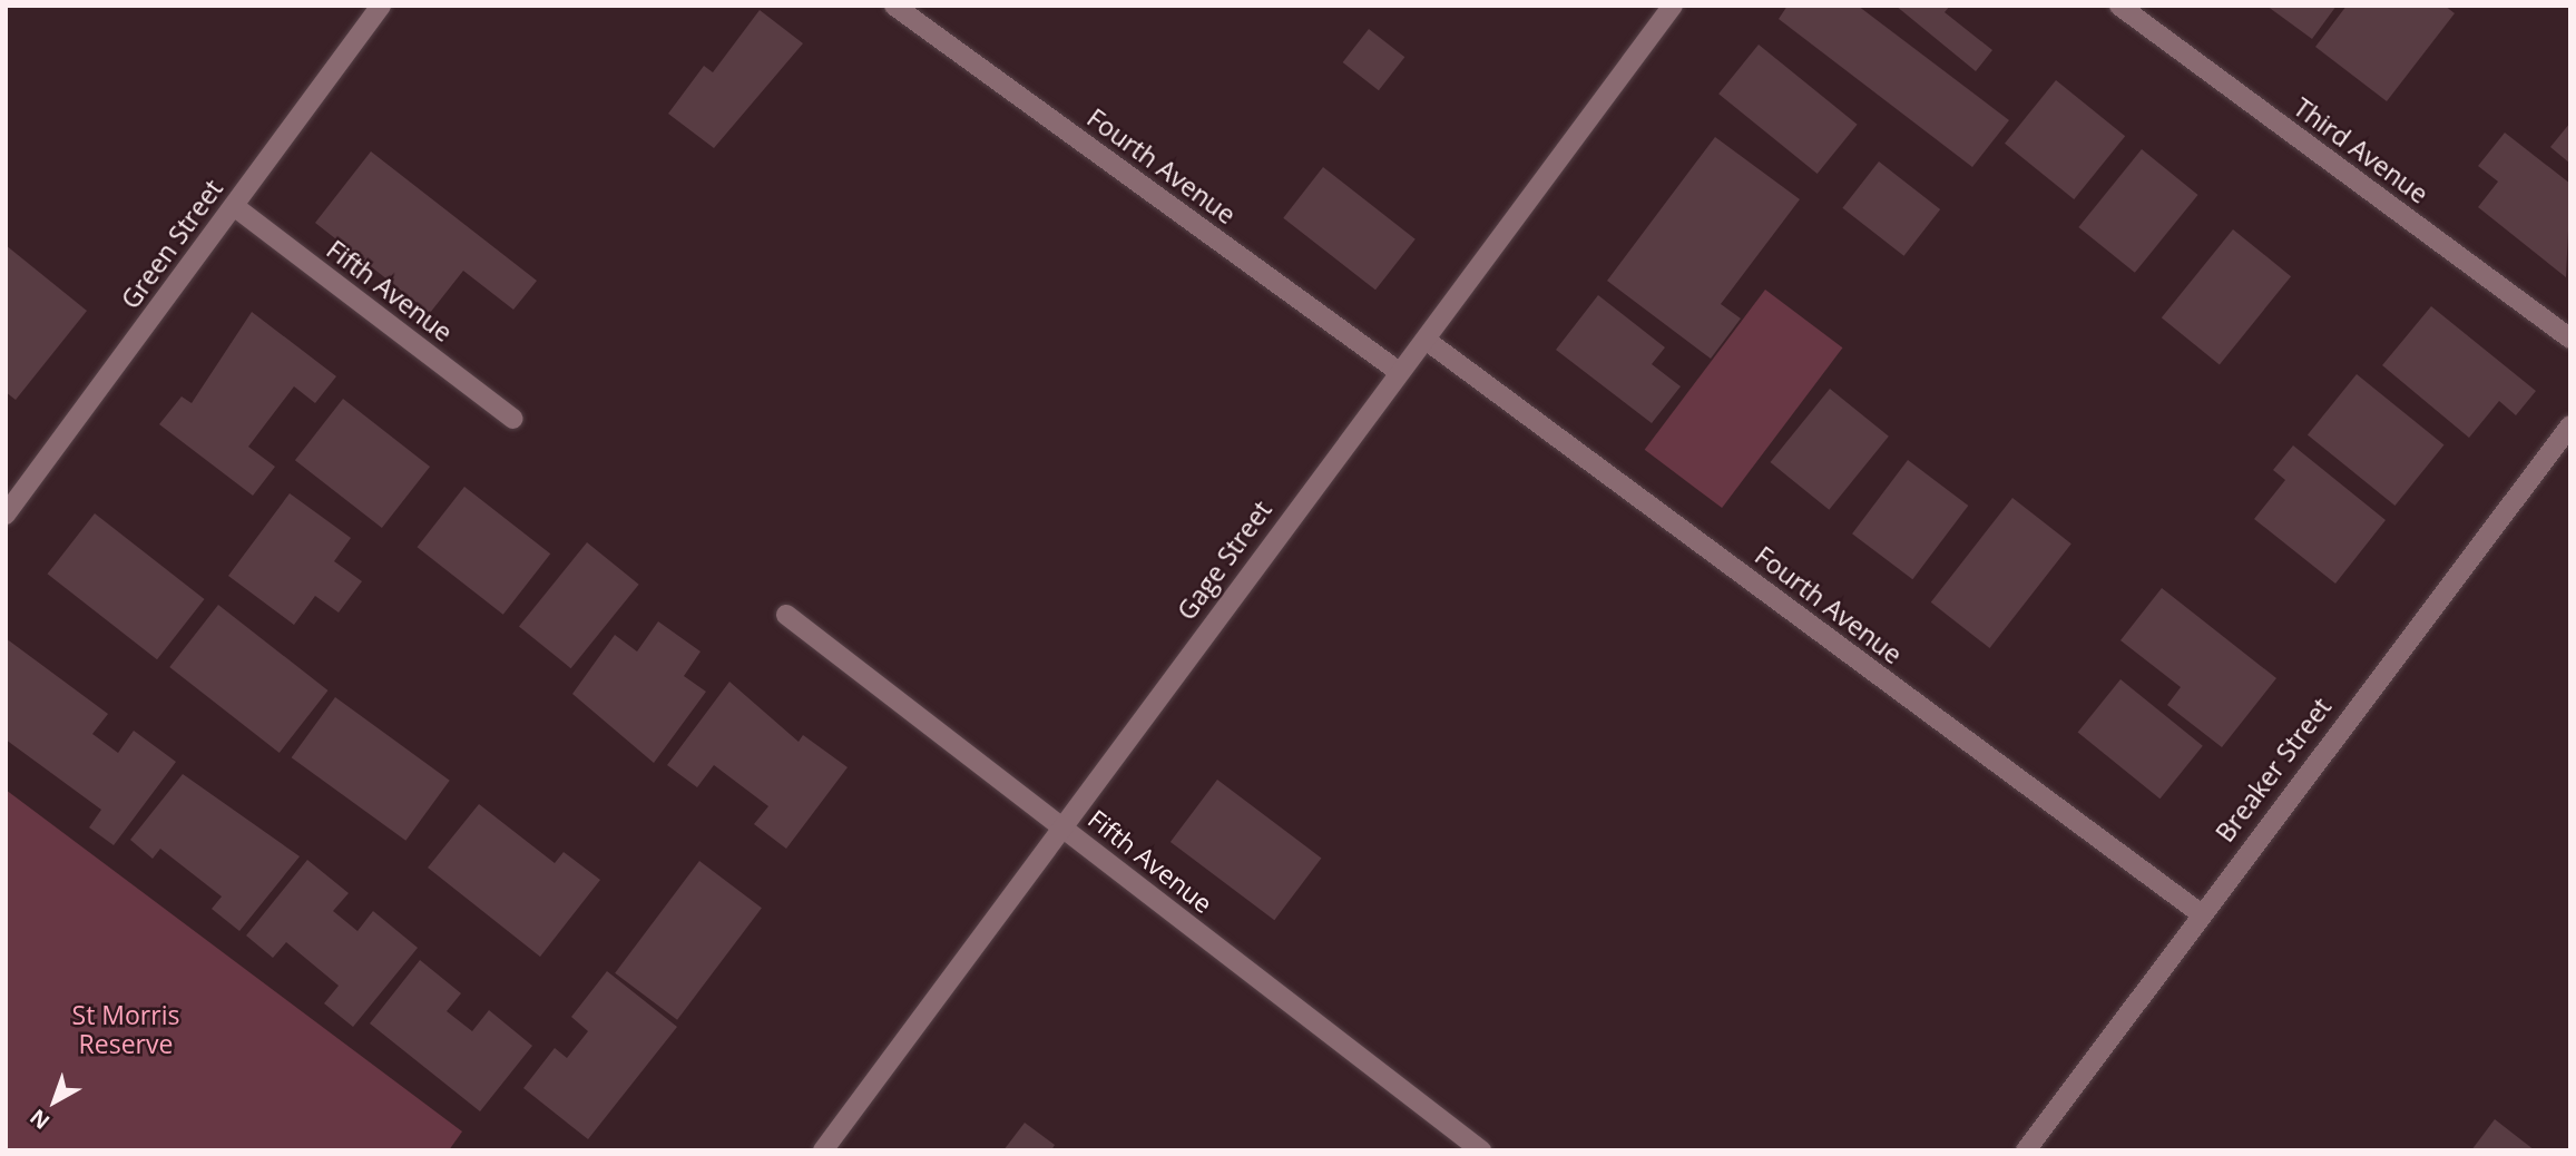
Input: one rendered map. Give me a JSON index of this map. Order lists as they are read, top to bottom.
{
  "streets": {
    "street": [
      "Third Avenue",
      "Fourth Avenue",
      "Green Street",
      "Fifth Avenue",
      "Gage Street",
      "Breaker Street"
    ]
  },
  "crossings": [
    ["Fourth Avenue", "Gage Street"],
    ["Fourth Avenue", "Breaker Street"],
    ["Green Street", "Fifth Avenue"],
    ["Fifth Avenue", "Gage Street"]
  ],
  "parks": ["St Morris Reserve"],
  "north": "bottom left"
}
